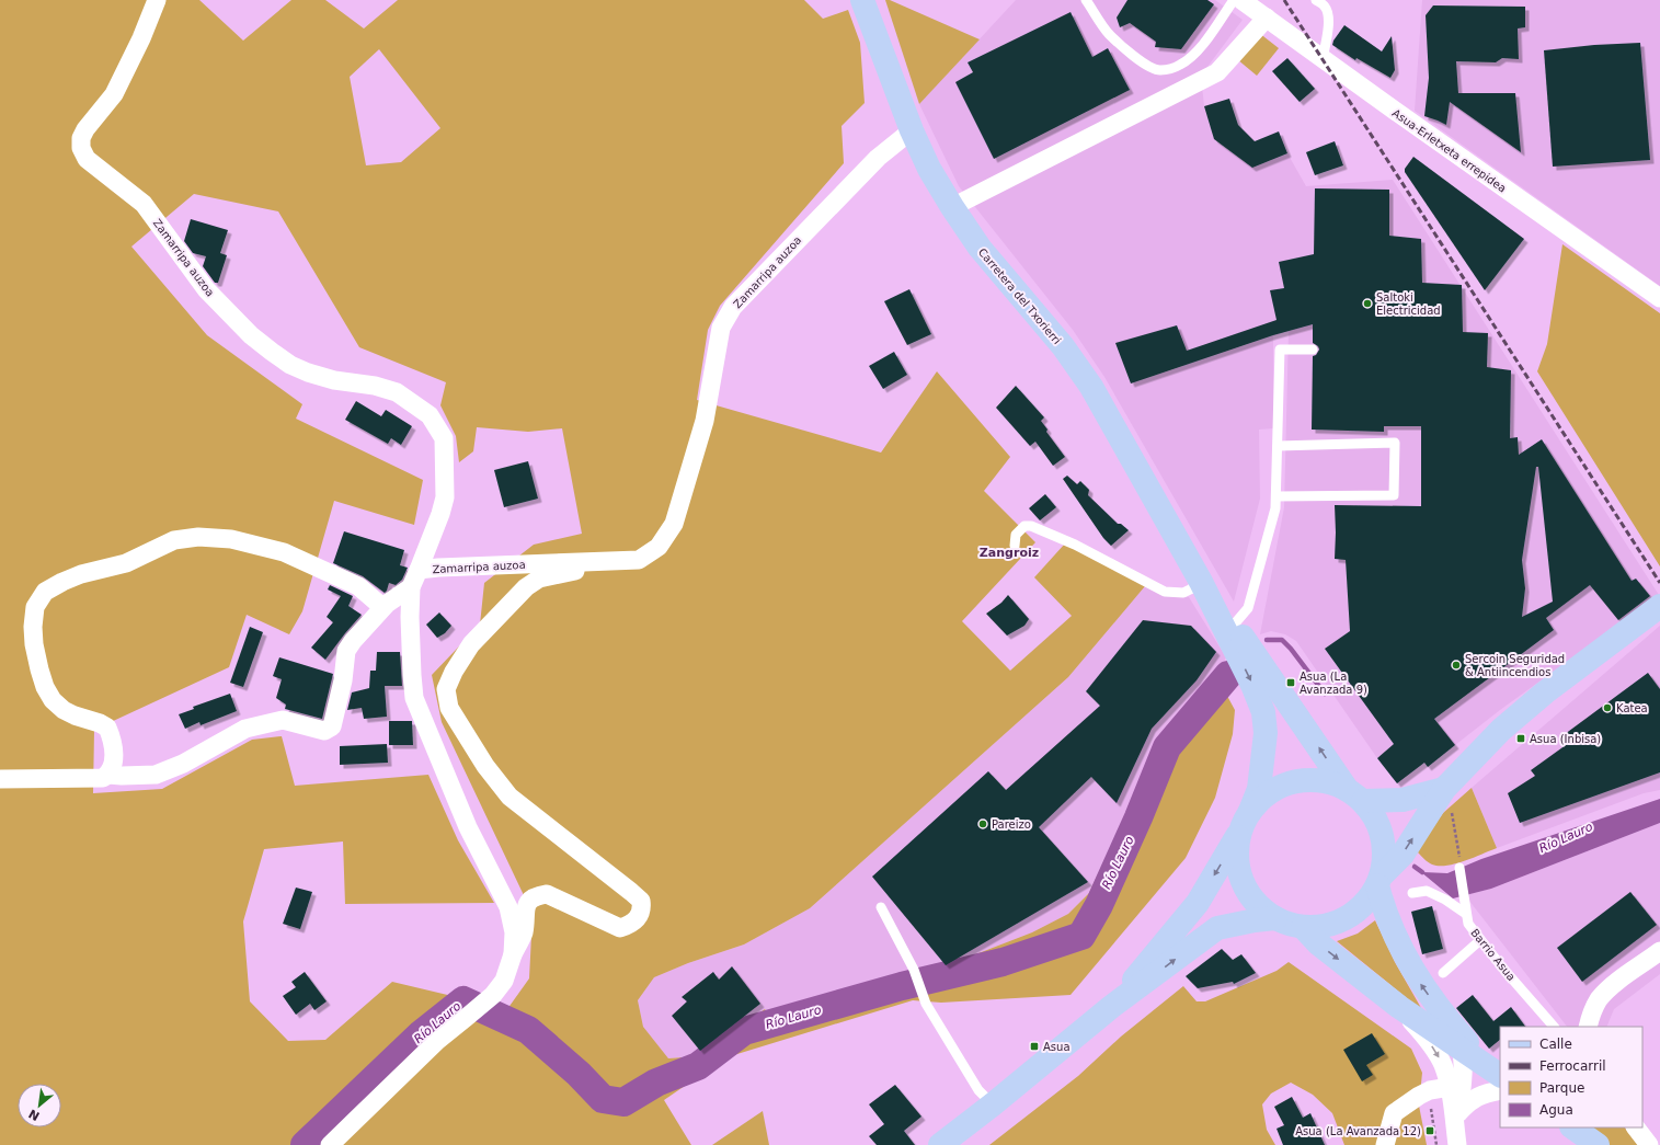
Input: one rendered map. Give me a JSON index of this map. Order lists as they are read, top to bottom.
{
  "streets": {
    "main road": ["Carretera del Txorierri"],
    "street": ["Asua-Erletxeta errepidea", "Zamarripa auzoa"],
    "lane": ["Barrio Asua"]
  },
  "crossings": [
    ["Zamarripa auzoa", "Carretera del Txorierri"]
  ],
  "districts": ["Zangroiz"],
  "water": ["Río Lauro"],
  "places": {
    "other": [
      "Saltoki Electricidad",
      "Sercoin Seguridad & Antiincendios",
      "Katea",
      "Pareizo"
    ],
    "transit": [
      "Asua (La Avanzada 9)",
      "Asua (Inbisa)",
      "Asua",
      "Asua (La Avanzada 12)"
    ]
  },
  "legend": [
    "Calle",
    "Ferrocarril",
    "Parque",
    "Agua"
  ],
  "north": "bottom left"
}
